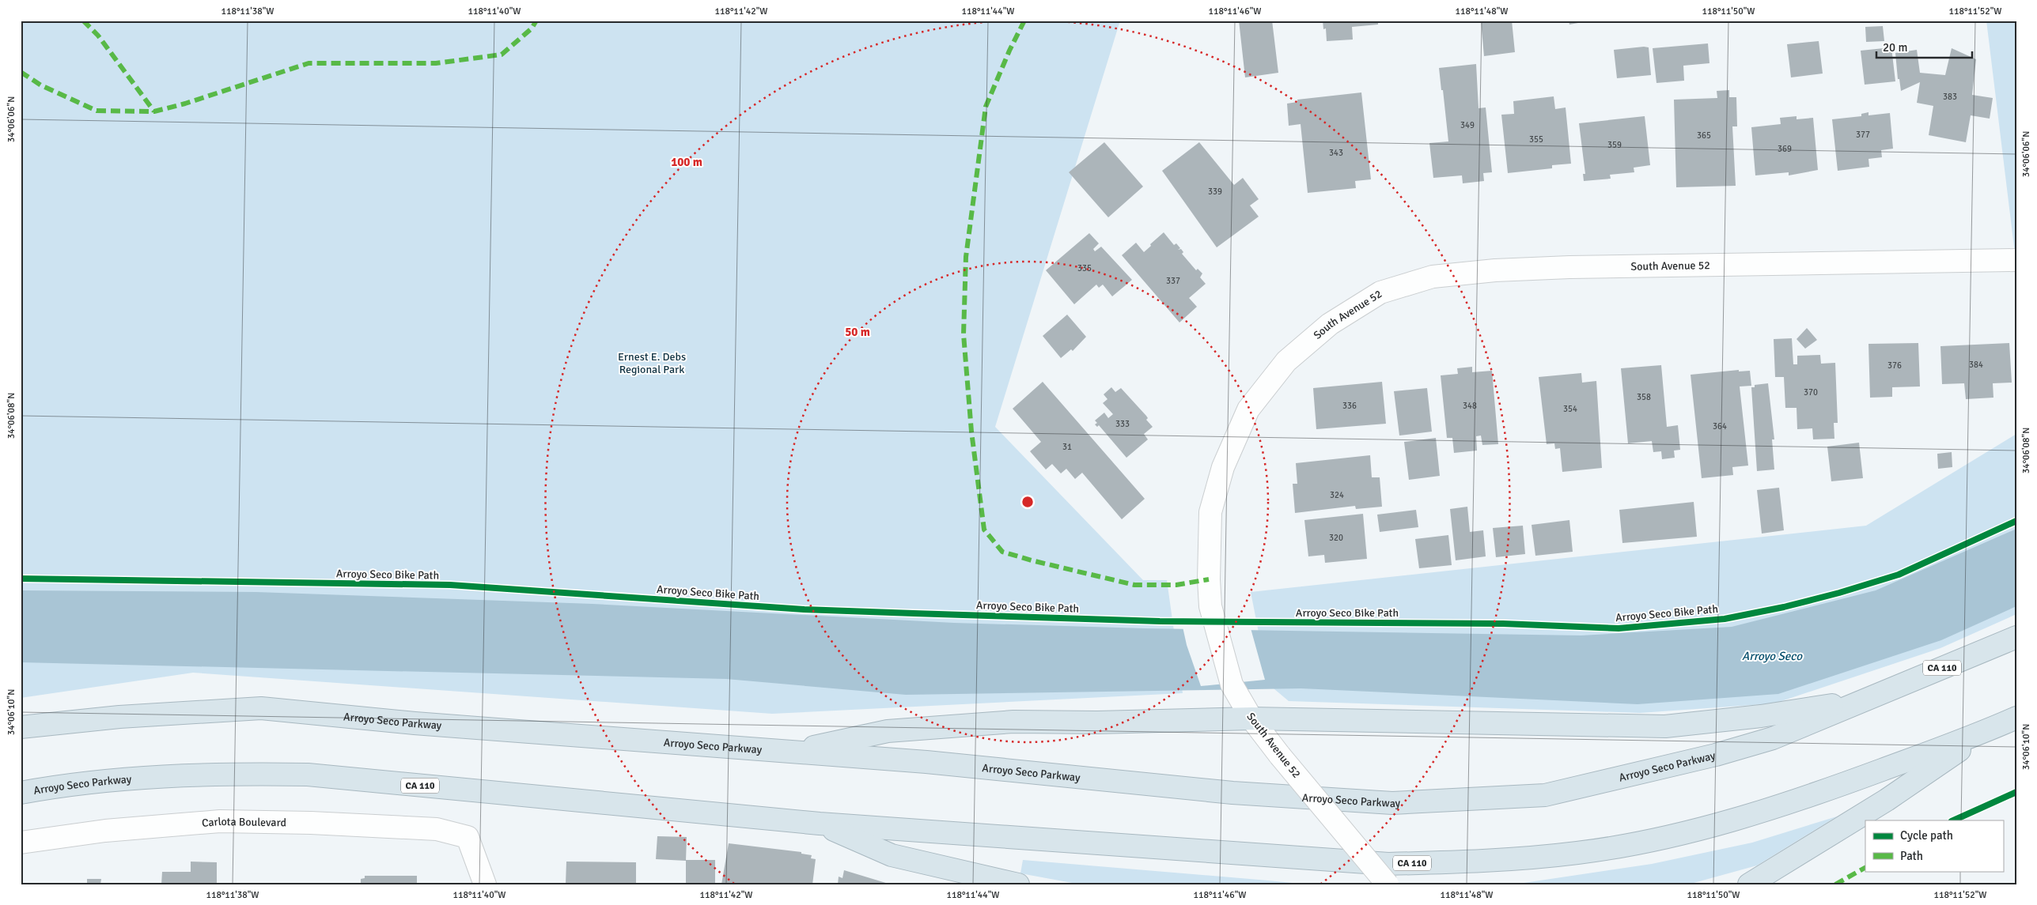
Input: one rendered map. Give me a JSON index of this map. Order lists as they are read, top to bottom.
{
  "streets": {
    "highway": ["CA 110", "Arroyo Seco Parkway"],
    "street": ["South Avenue 52", "Carlota Boulevard"],
    "cycle path": ["Arroyo Seco Bike Path"]
  },
  "water": ["Arroyo Seco"],
  "parks": ["Ernest E. Debs Regional Park"],
  "house_numbers": [
    "383",
    "349",
    "377",
    "365",
    "355",
    "359",
    "369",
    "343",
    "339",
    "335",
    "337",
    "384",
    "376",
    "370",
    "358",
    "336",
    "348",
    "354",
    "333",
    "364",
    "31",
    "324",
    "320"
  ],
  "legend": ["Cycle path", "Path"],
  "scale_bar": "20 m",
  "coordinates": [
    "118°11'38\"W",
    "118°11'40\"W",
    "118°11'42\"W",
    "118°11'44\"W",
    "118°11'46\"W",
    "118°11'48\"W",
    "118°11'50\"W",
    "118°11'52\"W",
    "34°06'06\"N",
    "34°06'08\"N",
    "34°06'10\"N"
  ],
  "rings": ["100 m", "50 m"]
}
